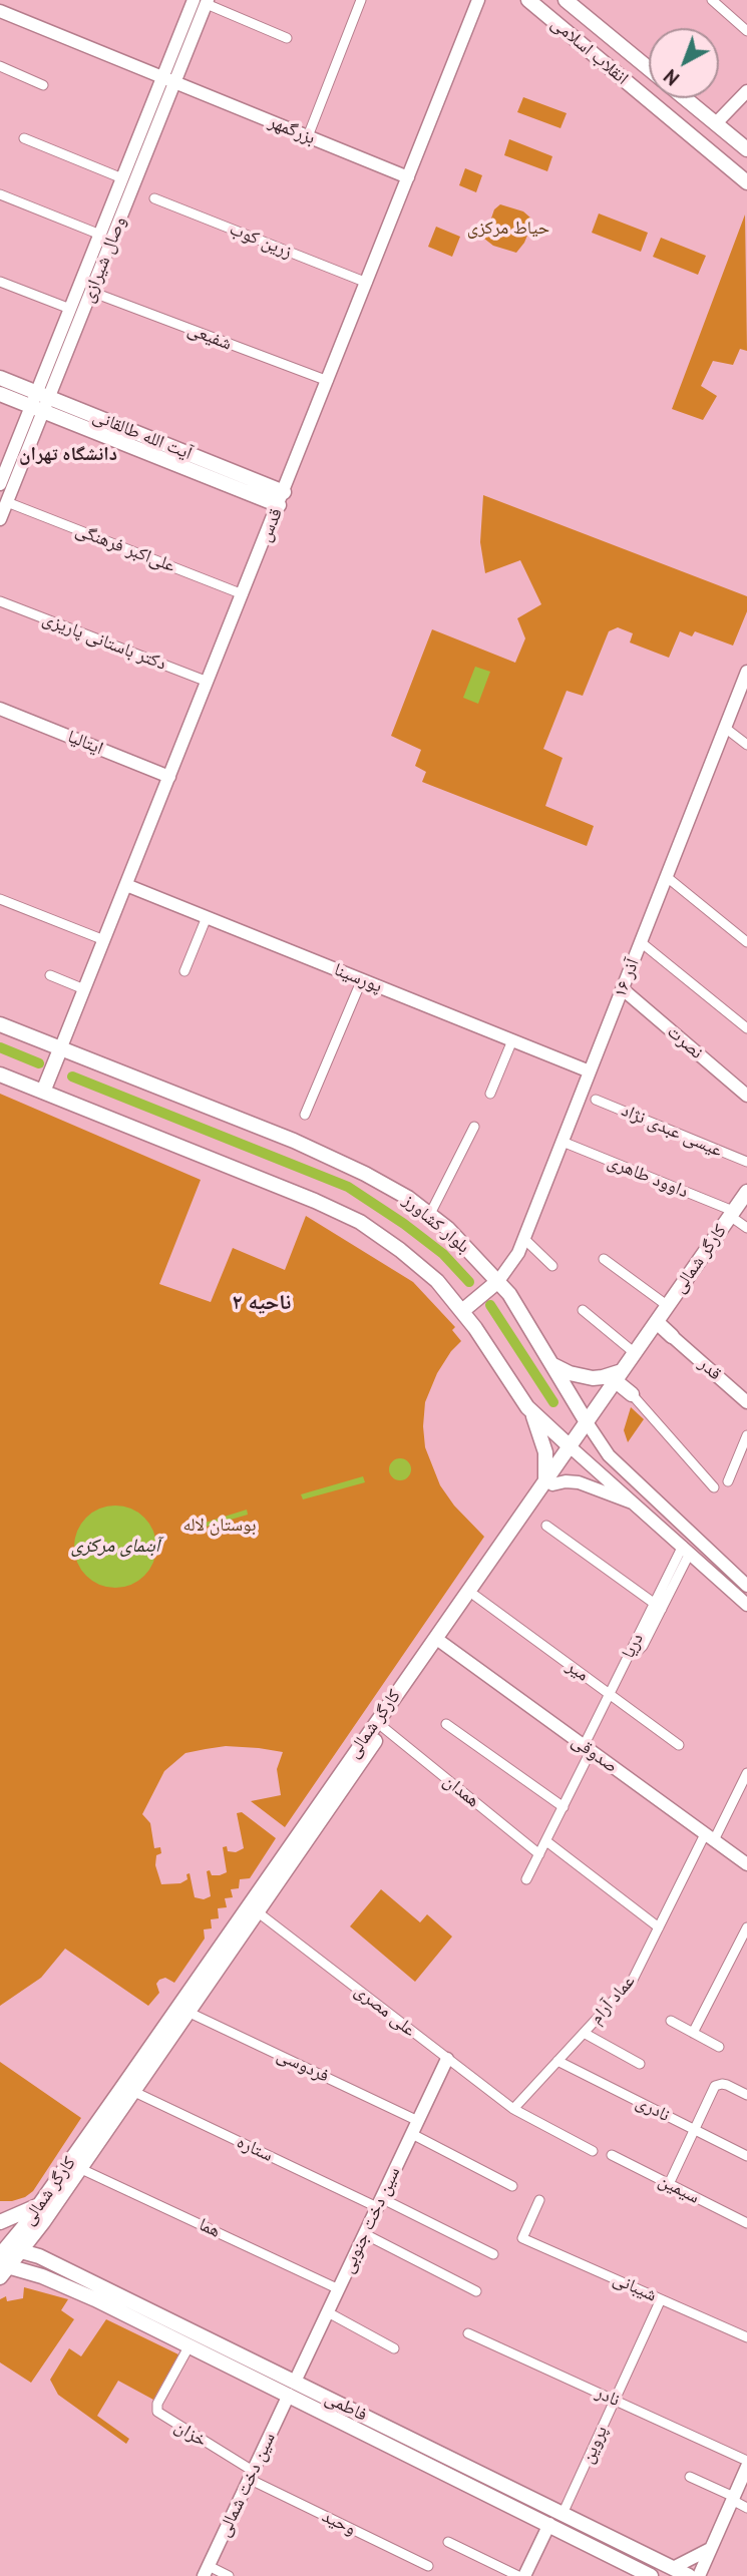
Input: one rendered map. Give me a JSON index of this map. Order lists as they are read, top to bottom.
{
  "streets": {
    "main road": [
      "انقلاب اسلامی",
      "آیت الله طالقانی",
      "بلوار کشاورز",
      "کارگر شمالی",
      "فاطمی"
    ],
    "street": [
      "بزرگمهر",
      "زرین کوب",
      "وصال شیرازی",
      "شفیعی",
      "قدس",
      "علی‌اکبر فرهنگی",
      "دکتر باستانی پاریزی",
      "ایتالیا",
      "پورسینا",
      "۱۶ آذر",
      "نصرت",
      "عیسی عبدی نژاد",
      "داوود طاهری",
      "قدر",
      "دریا",
      "میر",
      "صدوقی",
      "همدان",
      "عماد آرام",
      "علی مصری",
      "فردوسی",
      "نادری",
      "ستاره",
      "سیمین",
      "سین دخت جنوبی",
      "هما",
      "شیبانی",
      "نادر",
      "خزان",
      "پروین",
      "سین دخت شمالی",
      "وحید"
    ]
  },
  "crossings": [
    ["بزرگمهر", "وصال شیرازی"],
    ["بزرگمهر", "قدس"],
    ["زرین کوب", "قدس"],
    ["وصال شیرازی", "شفیعی"],
    ["وصال شیرازی", "آیت الله طالقانی"],
    ["وصال شیرازی", "علی‌اکبر فرهنگی"],
    ["شفیعی", "قدس"],
    ["آیت الله طالقانی", "قدس"],
    ["قدس", "علی‌اکبر فرهنگی"],
    ["قدس", "دکتر باستانی پاریزی"],
    ["قدس", "ایتالیا"],
    ["قدس", "پورسینا"],
    ["قدس", "بلوار کشاورز"],
    ["پورسینا", "۱۶ آذر"],
    ["۱۶ آذر", "نصرت"],
    ["۱۶ آذر", "داوود طاهری"],
    ["۱۶ آذر", "بلوار کشاورز"],
    ["داوود طاهری", "کارگر شمالی"],
    ["بلوار کشاورز", "کارگر شمالی"],
    ["کارگر شمالی", "میر"],
    ["کارگر شمالی", "صدوقی"],
    ["کارگر شمالی", "همدان"],
    ["کارگر شمالی", "علی مصری"],
    ["کارگر شمالی", "فردوسی"],
    ["کارگر شمالی", "ستاره"],
    ["کارگر شمالی", "هما"],
    ["کارگر شمالی", "فاطمی"],
    ["دریا", "میر"],
    ["دریا", "صدوقی"],
    ["دریا", "همدان"],
    ["صدوقی", "عماد آرام"],
    ["عماد آرام", "علی مصری"],
    ["عماد آرام", "نادری"],
    ["علی مصری", "سین دخت جنوبی"],
    ["فردوسی", "سین دخت جنوبی"],
    ["ستاره", "سین دخت جنوبی"],
    ["سین دخت جنوبی", "هما"],
    ["سین دخت جنوبی", "فاطمی"],
    ["سین دخت جنوبی", "سین دخت شمالی"],
    ["شیبانی", "پروین"],
    ["نادر", "پروین"],
    ["فاطمی", "خزان"],
    ["فاطمی", "پروین"],
    ["فاطمی", "سین دخت شمالی"],
    ["خزان", "سین دخت شمالی"],
    ["خزان", "وحید"],
    ["سین دخت شمالی", "وحید"]
  ],
  "districts": ["دانشگاه تهران", "ناحیه ۲"],
  "water": ["آبنمای مرکزی"],
  "parks": ["حیاط مرکزی", "بوستان لاله"],
  "north": "bottom left"
}
